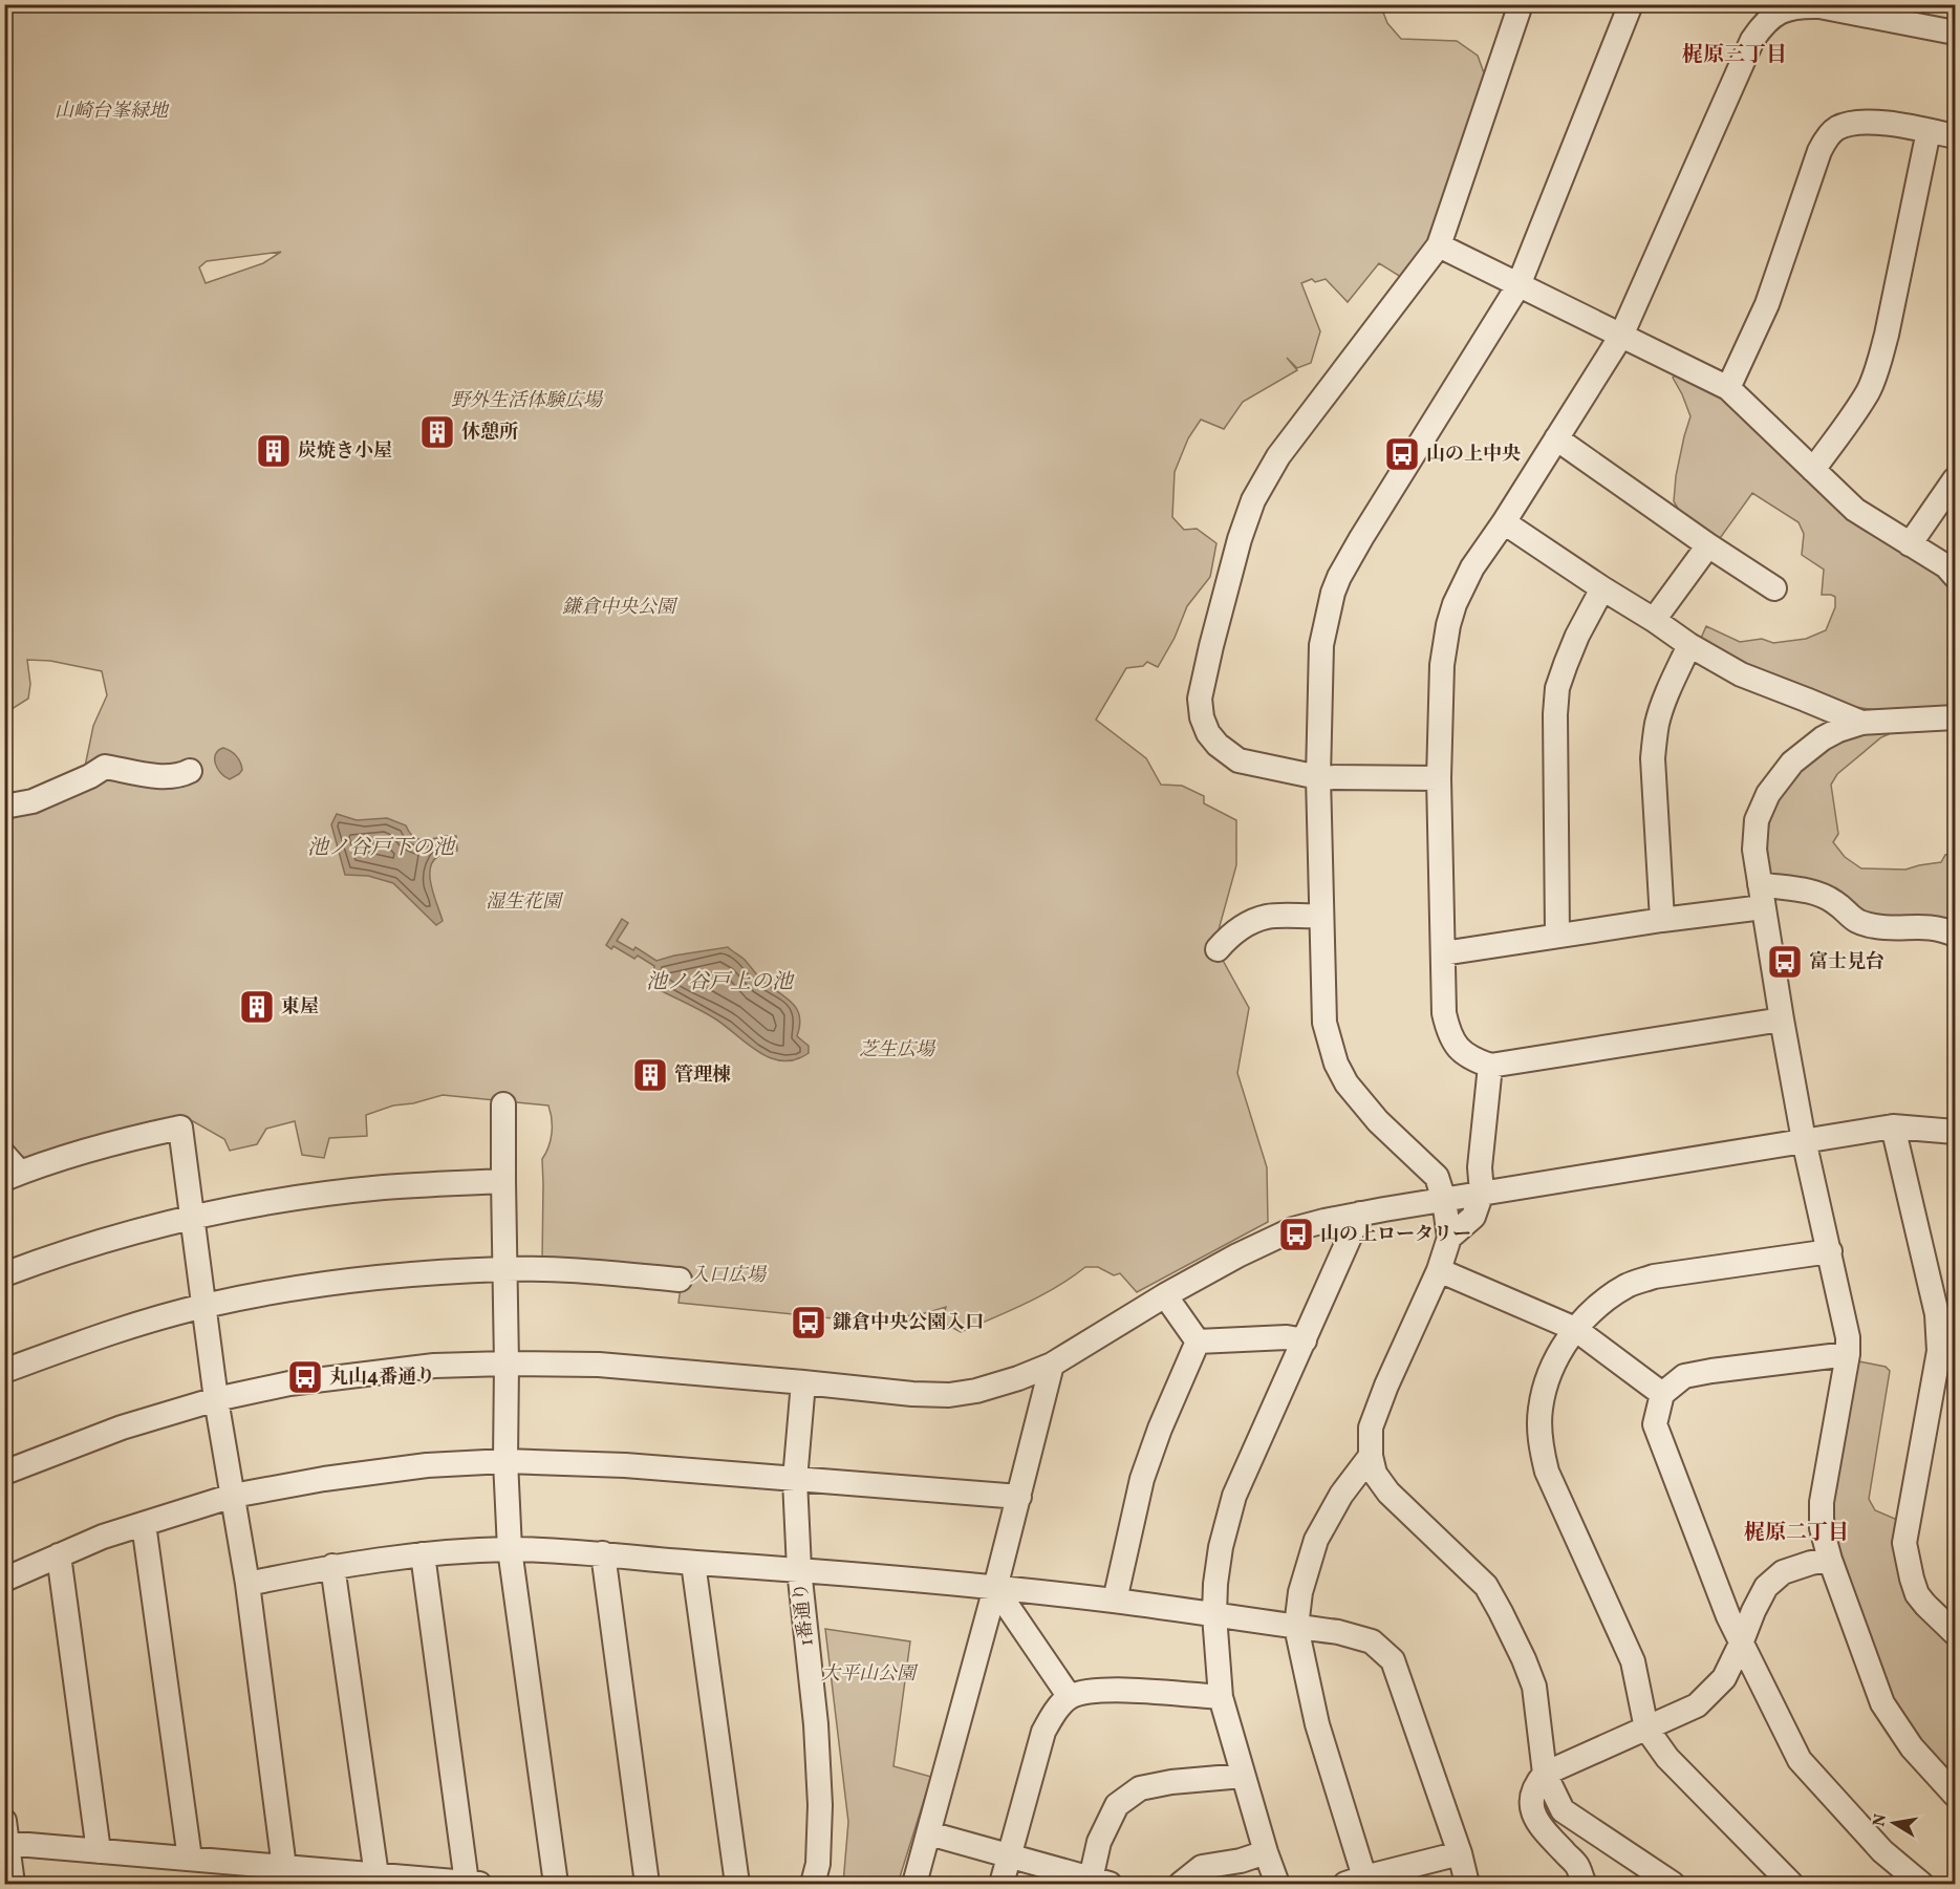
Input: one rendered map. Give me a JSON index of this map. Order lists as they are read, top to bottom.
{
  "streets": {
    "street": ["1番通り"]
  },
  "districts": ["梶原三丁目", "梶原二丁目"],
  "water": ["池ノ谷戸下の池", "池ノ谷戸上の池"],
  "parks": [
    "山崎台峯緑地",
    "野外生活体験広場",
    "鎌倉中央公園",
    "湿生花園",
    "芝生広場",
    "入口広場",
    "大平山公園"
  ],
  "places": {
    "building": [
      "休憩所",
      "炭焼き小屋",
      "東屋",
      "管理棟"
    ],
    "bus stop": [
      "山の上中央",
      "富士見台",
      "山の上ロータリー",
      "鎌倉中央公園入口",
      "丸山4番通り"
    ]
  },
  "north": "left"
}
